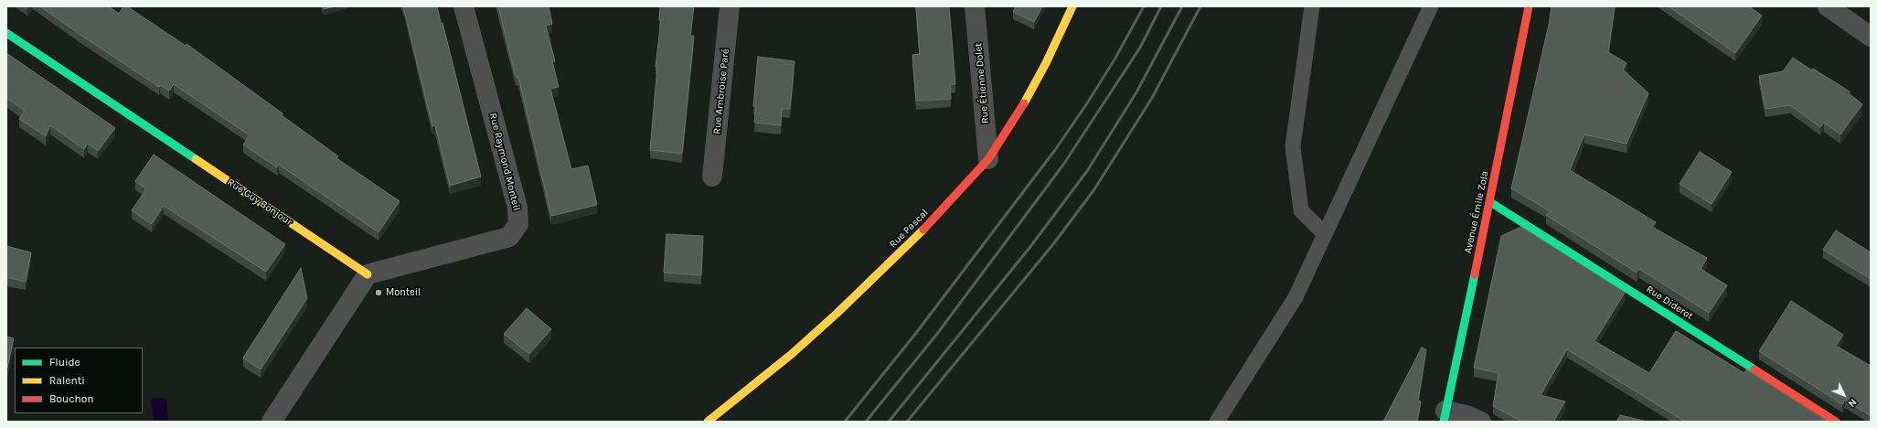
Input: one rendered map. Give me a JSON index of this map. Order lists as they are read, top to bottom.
{
  "streets": {
    "main road": [
      "Rue Guy Bonjour",
      "Avenue Émile Zola",
      "Rue Pascal",
      "Rue Diderot"
    ],
    "street": ["Rue Étienne Dolet", "Rue Ambroise Paré", "Rue Raymond Monteil"]
  },
  "crossings": [
    ["Rue Étienne Dolet", "Rue Pascal"],
    ["Rue Raymond Monteil", "Rue Guy Bonjour"],
    ["Avenue Émile Zola", "Rue Diderot"]
  ],
  "places": ["Monteil"],
  "legend": ["Fluide", "Ralenti", "Bouchon"],
  "north": "bottom right"
}
